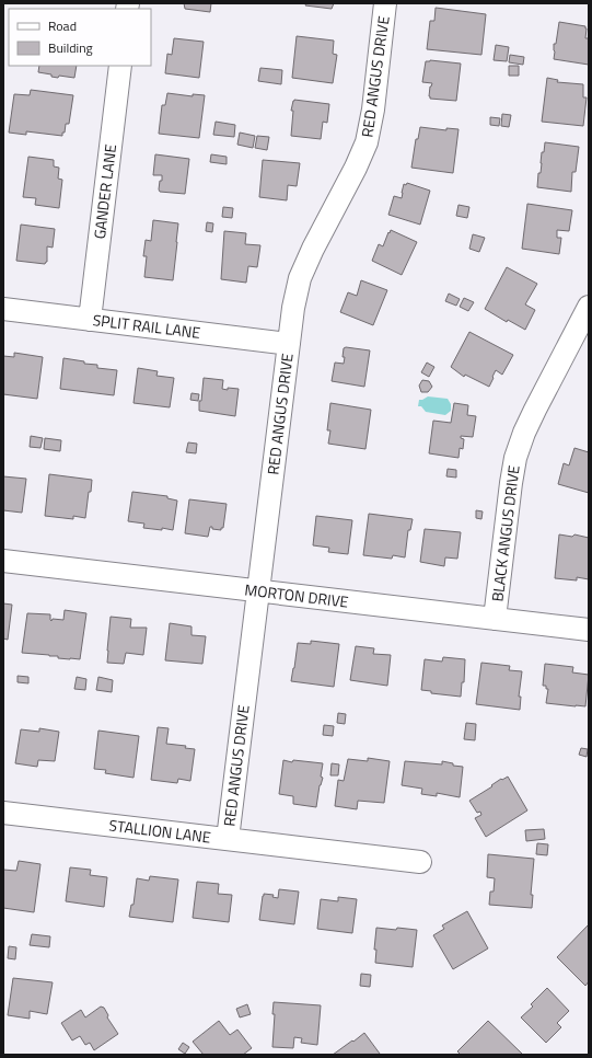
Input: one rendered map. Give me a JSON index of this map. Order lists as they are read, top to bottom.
{
  "streets": {
    "street": [
      "RED ANGUS DRIVE",
      "GANDER LANE",
      "SPLIT RAIL LANE",
      "BLACK ANGUS DRIVE",
      "MORTON DRIVE",
      "STALLION LANE"
    ]
  },
  "crossings": [
    ["RED ANGUS DRIVE", "SPLIT RAIL LANE"],
    ["RED ANGUS DRIVE", "MORTON DRIVE"],
    ["RED ANGUS DRIVE", "STALLION LANE"],
    ["GANDER LANE", "SPLIT RAIL LANE"],
    ["BLACK ANGUS DRIVE", "MORTON DRIVE"]
  ],
  "legend": ["Road", "Building"]
}
